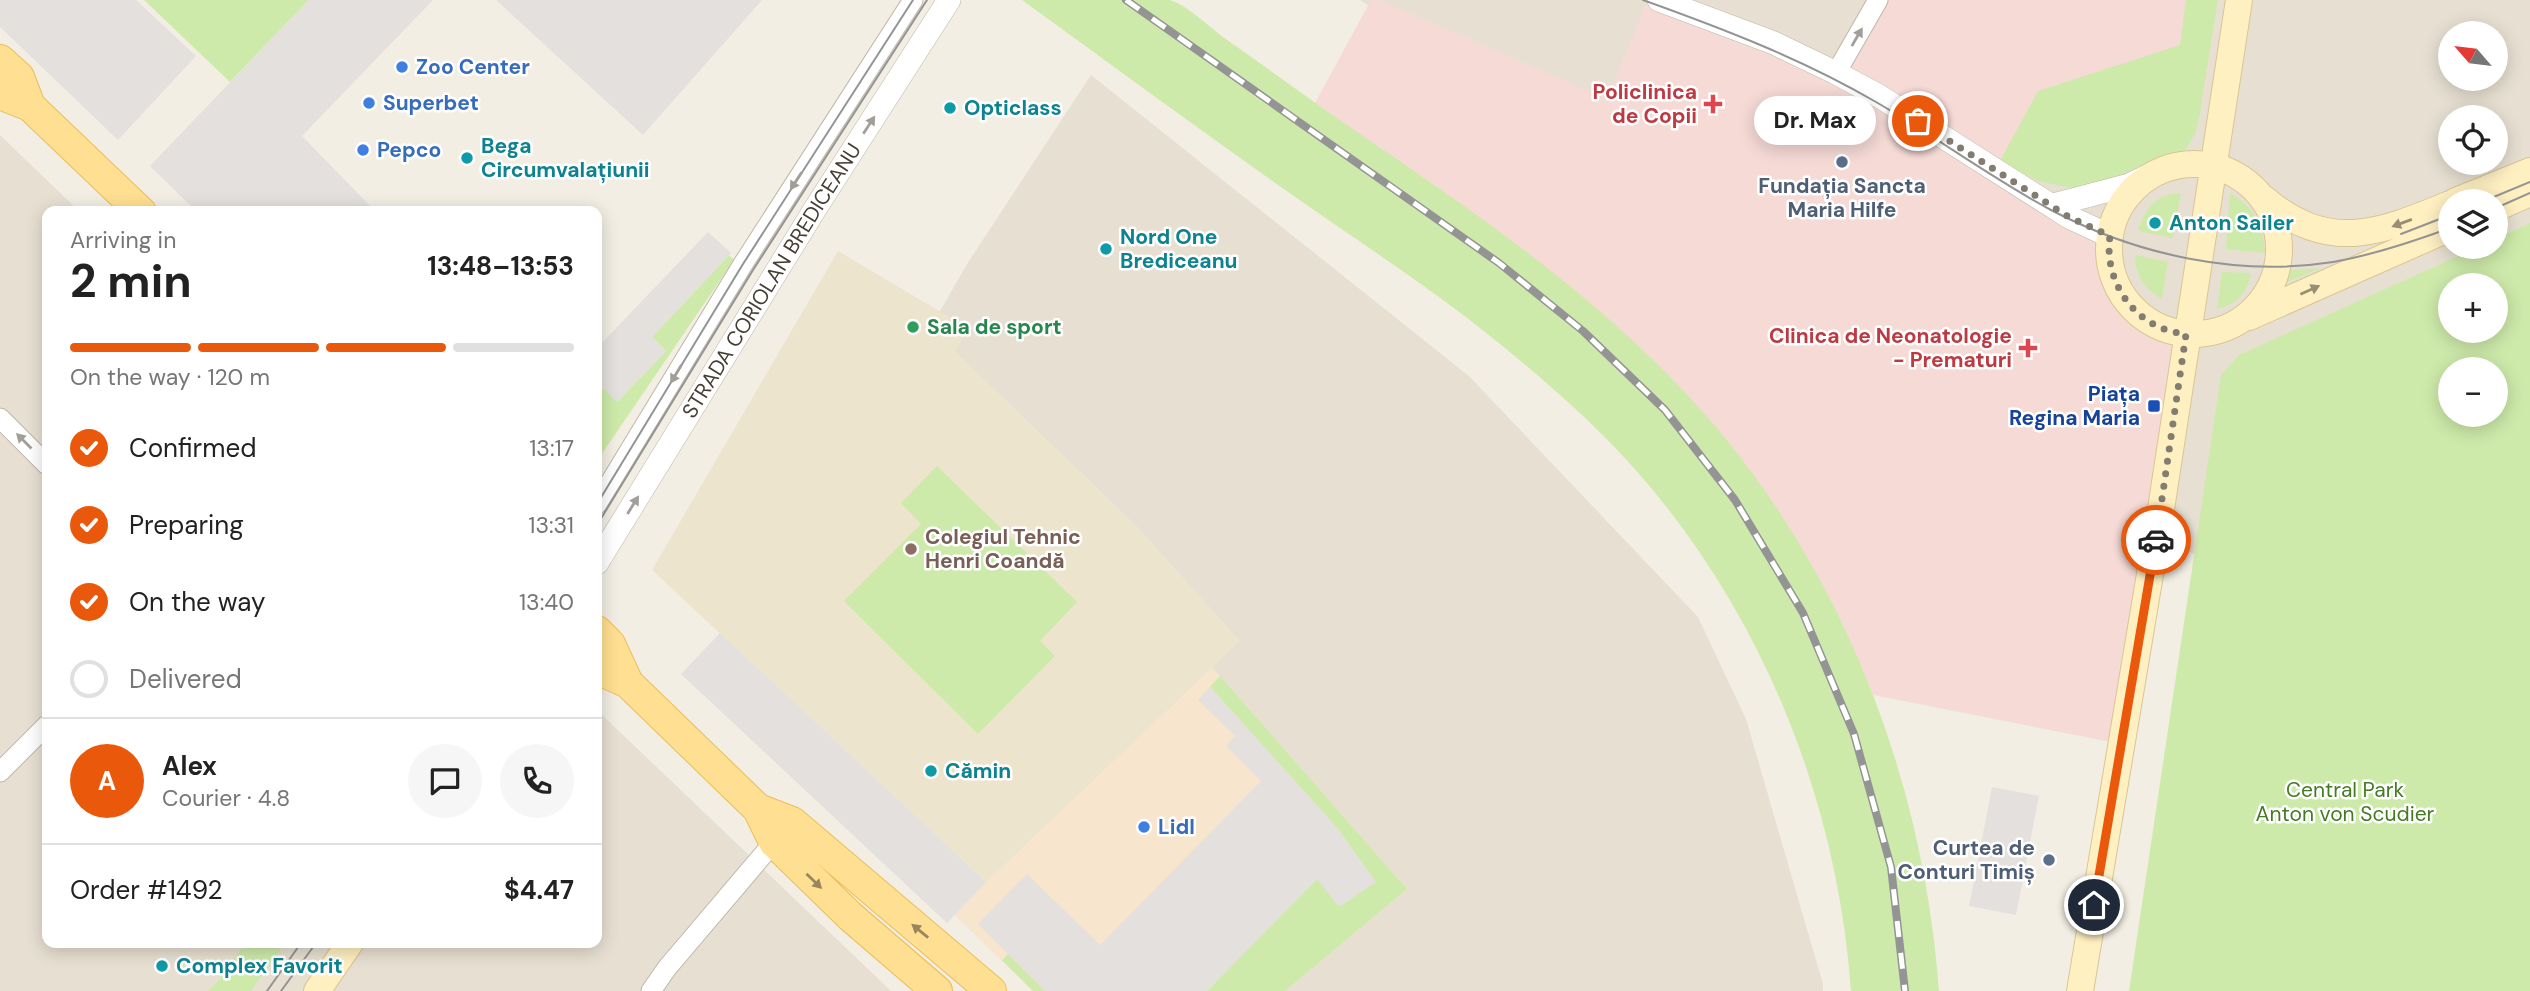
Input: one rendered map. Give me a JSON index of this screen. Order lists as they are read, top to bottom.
{
  "streets": {
    "street": ["STRADA CORIOLAN BREDICEANU"]
  },
  "parks": ["Central Park Anton von Scudier"],
  "places": {
    "other": [
      "Zoo Center",
      "Superbet",
      "Opticlass",
      "Dr. Max",
      "Pepco",
      "Bega Circumvalațiunii",
      "Fundația Sancta Maria Hilfe",
      "Anton Sailer",
      "Nord One Brediceanu",
      "Sala de sport",
      "Colegiul Tehnic Henri Coandă",
      "Cămin",
      "Lidl",
      "Curtea de Conturi Timiș",
      "Complex Favorit"
    ],
    "health": ["Policlinica de Copii", "Clinica de Neonatologie - Prematuri"],
    "transit": ["Piața Regina Maria"]
  },
  "north": "top left",
  "page": {
    "map_buttons": ["+", "−"],
    "bubble": "Dr. Max",
    "heading": ["2 min", "Arriving in", "13:48–13:53"],
    "panel": [
      "Alex",
      "Courier · 4.8",
      "Order #1492",
      "$4.47"
    ],
    "bar": "On the way · 120 m",
    "list": [
      ["Confirmed", "13:17"],
      ["Preparing", "13:31"],
      ["On the way", "13:40"],
      "Delivered"
    ],
    "round": "A"
  }
}
